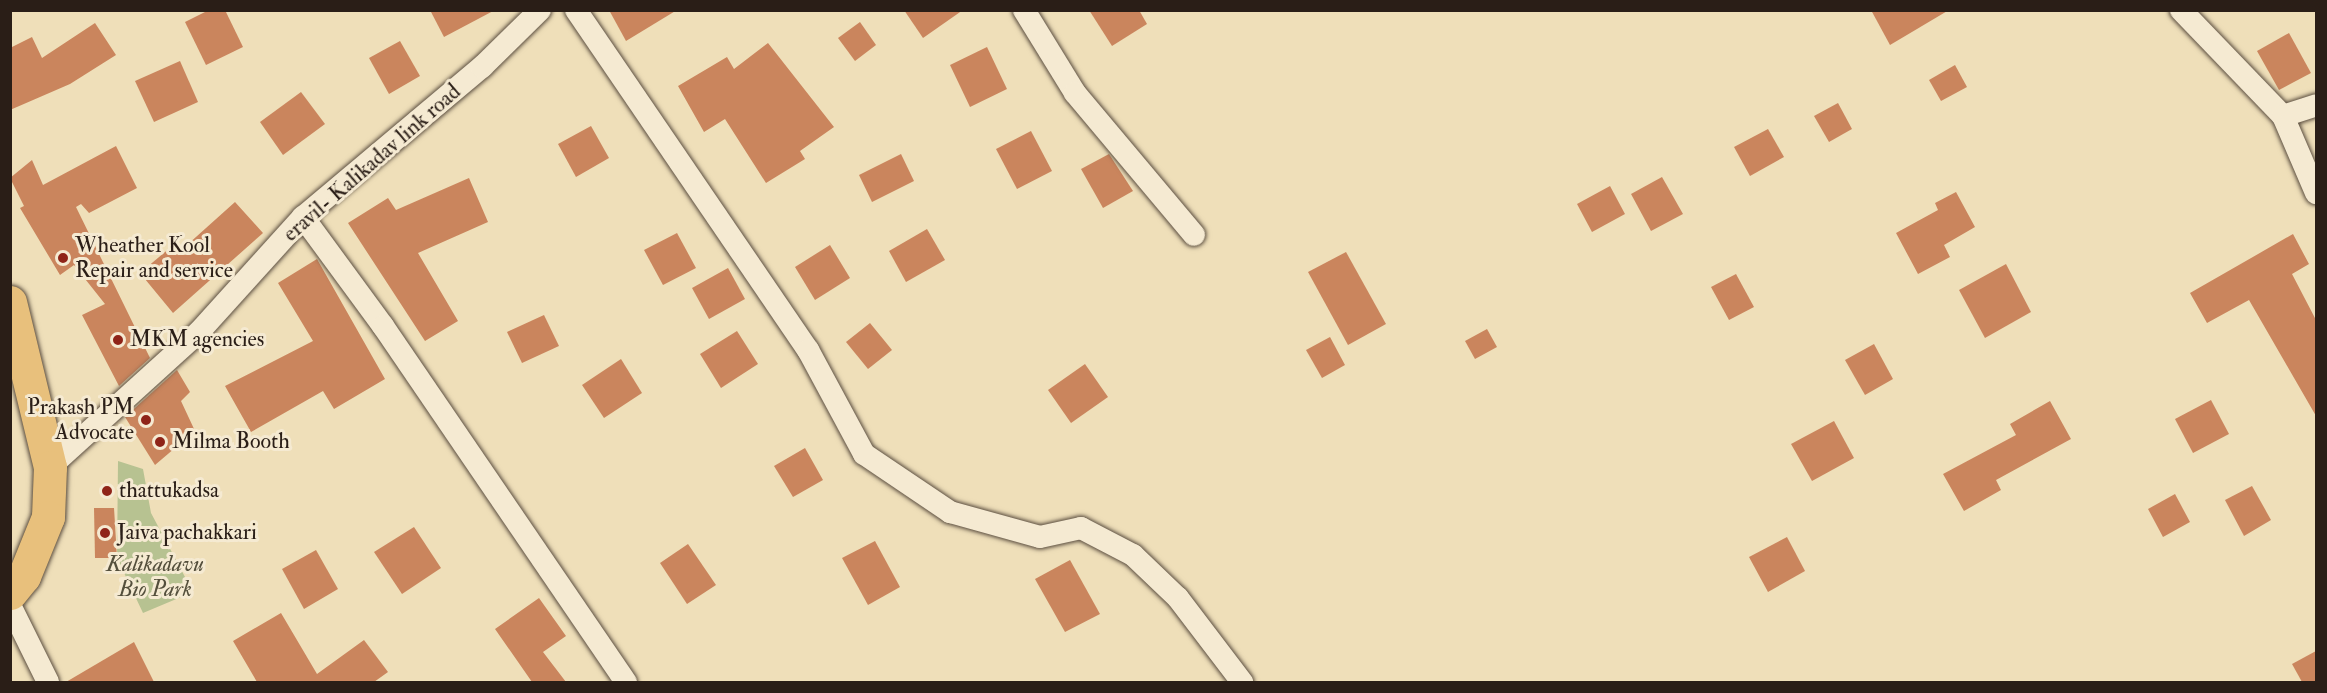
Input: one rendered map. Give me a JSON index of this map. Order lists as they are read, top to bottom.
{
  "streets": {
    "street": ["eravil- Kalikadav link road"]
  },
  "parks": ["Kalikadavu Bio Park"],
  "places": [
    "Wheather Kool Repair and service",
    "MKM agencies",
    "Prakash PM Advocate",
    "Milma Booth",
    "thattukadsa",
    "Jaiva pachakkari"
  ]
}
